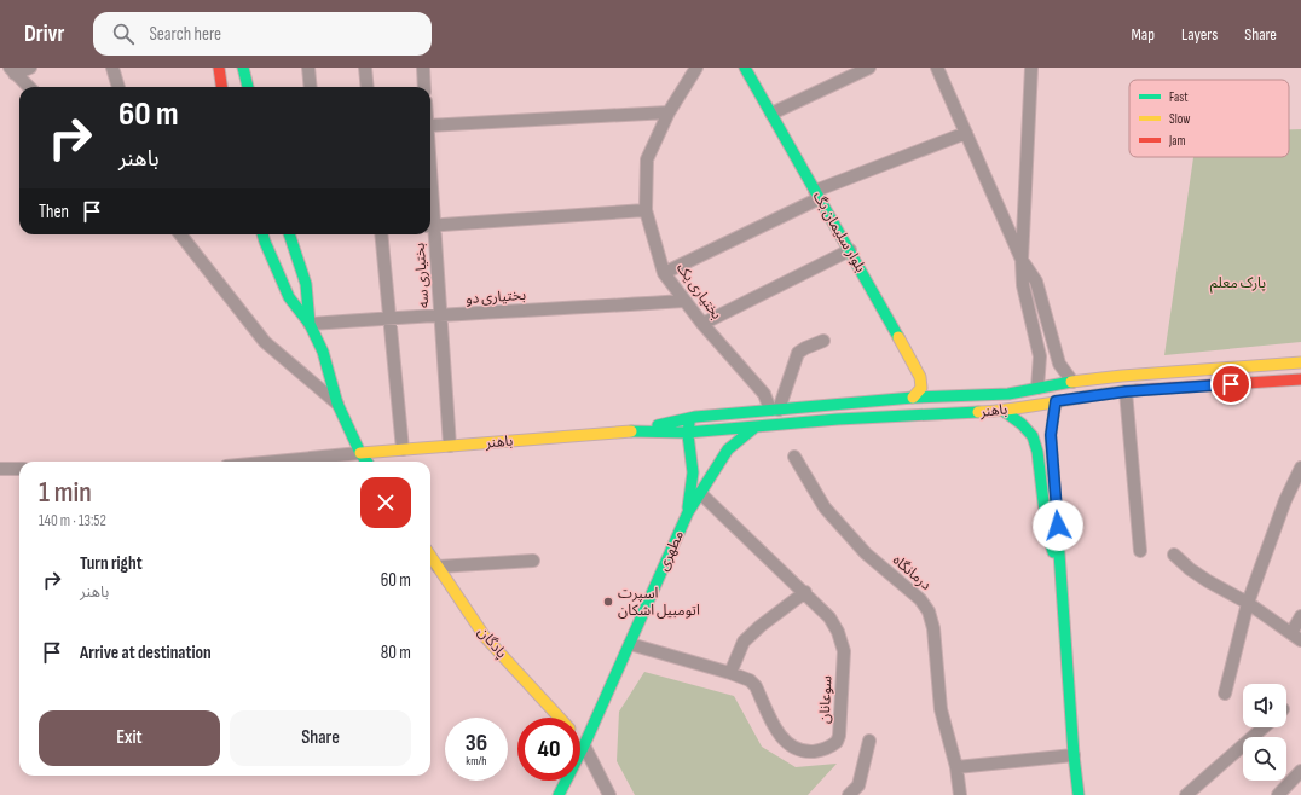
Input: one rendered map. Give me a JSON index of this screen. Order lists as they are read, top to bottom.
{
  "streets": {
    "main road": [
      "بلوار سلیمان بگ",
      "باهنر",
      "مطهری",
      "پادگان"
    ],
    "street": [
      "بختیاری سه",
      "بختیاری یک",
      "بختیاری دو",
      "درمانگاه",
      "سوعانان"
    ]
  },
  "crossings": [
    ["بلوار سلیمان بگ", "باهنر"],
    ["بختیاری سه", "بختیاری دو"],
    ["بختیاری سه", "باهنر"],
    ["بختیاری یک", "بختیاری دو"],
    ["بختیاری یک", "باهنر"],
    ["باهنر", "مطهری"],
    ["مطهری", "پادگان"],
    ["مطهری", "سوعانان"]
  ],
  "parks": ["پارک معلم"],
  "places": ["اسپرت اتومبیل اشکان"],
  "legend": ["Fast", "Slow", "Jam"],
  "page": {
    "header": "Drivr",
    "search": "Search here",
    "nav": ["Map", "Layers", "Share"],
    "turn": ["60 m", "باهنر"],
    "then": "Then",
    "heading": ["1 min", "140 m · 13:52"],
    "list": [
      {
        "name": "Turn right",
        "note": "باهنر",
        "value": "60 m"
      },
      {
        "name": "Arrive at destination",
        "value": "80 m"
      }
    ],
    "buttons": ["Exit", "Share"],
    "speed": "36 km/h",
    "limit": "40"
  }
}
